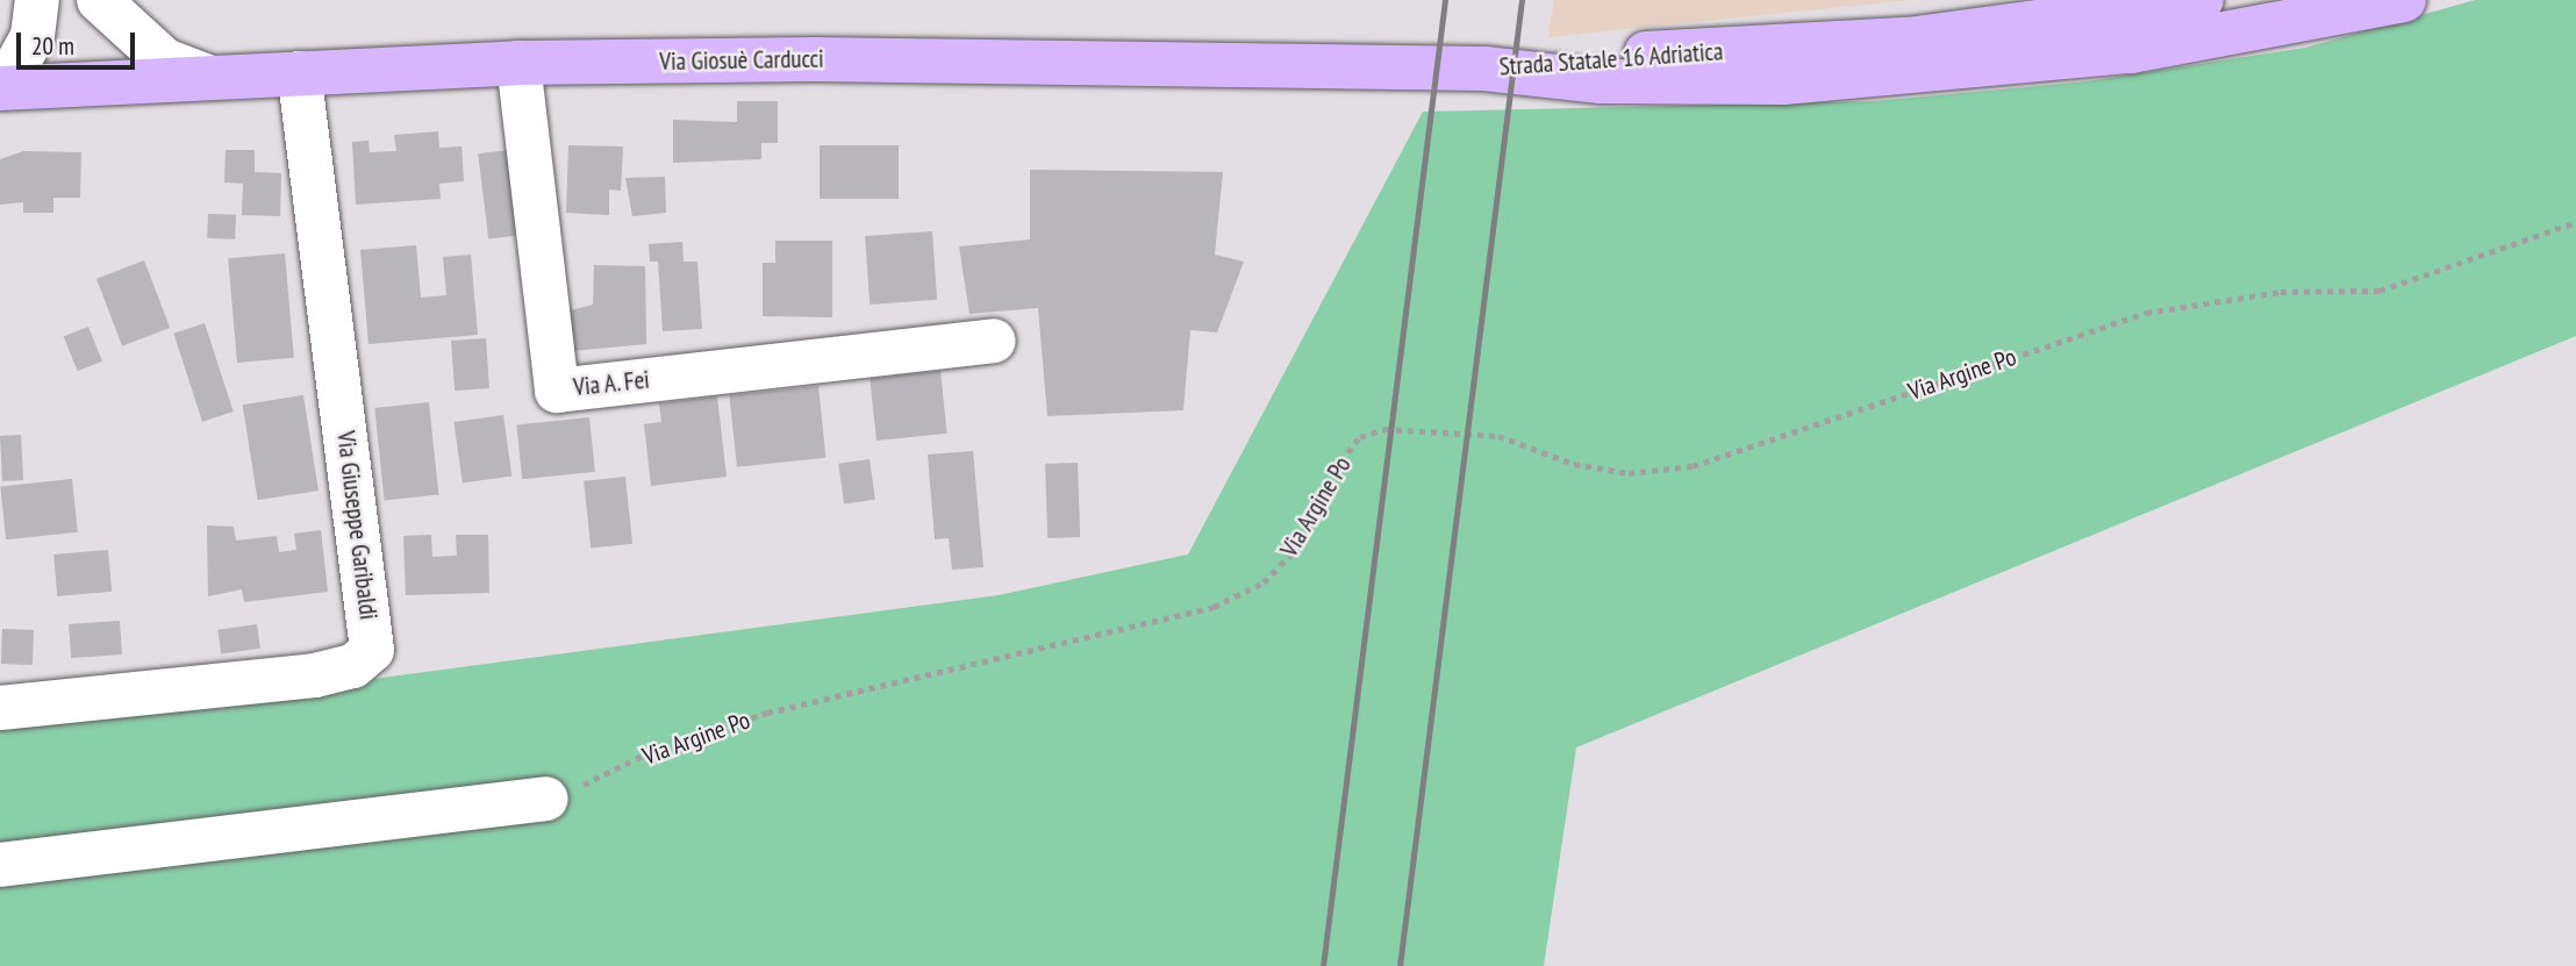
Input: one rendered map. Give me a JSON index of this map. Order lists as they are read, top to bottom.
{
  "streets": {
    "main road": ["Strada Statale 16 Adriatica", "Via Giosuè Carducci"],
    "street": ["Via A. Fei", "Via Giuseppe Garibaldi"],
    "path": ["Via Argine Po"]
  },
  "crossings": [
    ["Strada Statale 16 Adriatica", "Via Giosuè Carducci"],
    ["Via Giosuè Carducci", "Via A. Fei"],
    ["Via Giosuè Carducci", "Via Giuseppe Garibaldi"]
  ],
  "scale_bar": "20 m"
}
